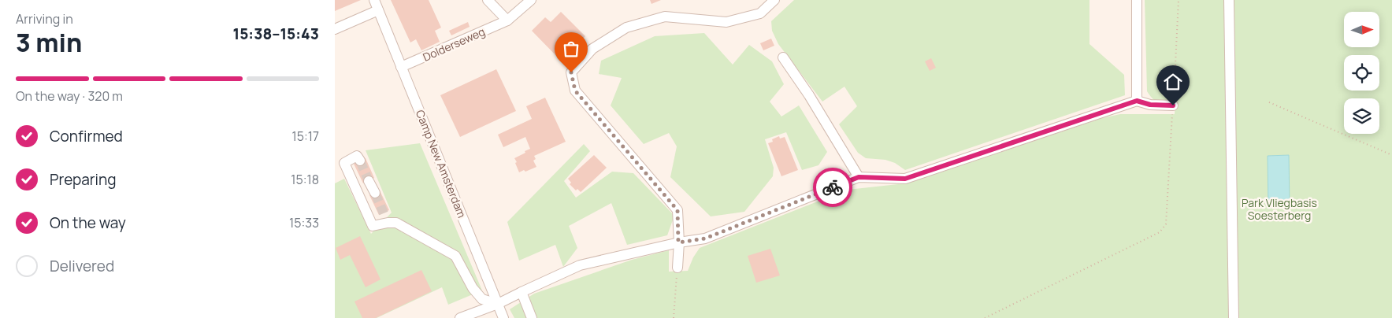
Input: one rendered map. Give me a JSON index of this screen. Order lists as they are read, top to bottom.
{
  "streets": {
    "lane": ["Dolderseweg", "Camp New Amsterdam"]
  },
  "crossings": [
    ["Dolderseweg", "Camp New Amsterdam"]
  ],
  "parks": ["Park Vliegbasis Soesterberg"],
  "north": "right",
  "page": {
    "heading": ["3 min", "Arriving in", "15:38–15:43"],
    "bar": "On the way · 320 m",
    "list": [
      ["Confirmed", "15:17"],
      ["Preparing", "15:18"],
      ["On the way", "15:33"],
      "Delivered"
    ]
  }
}
